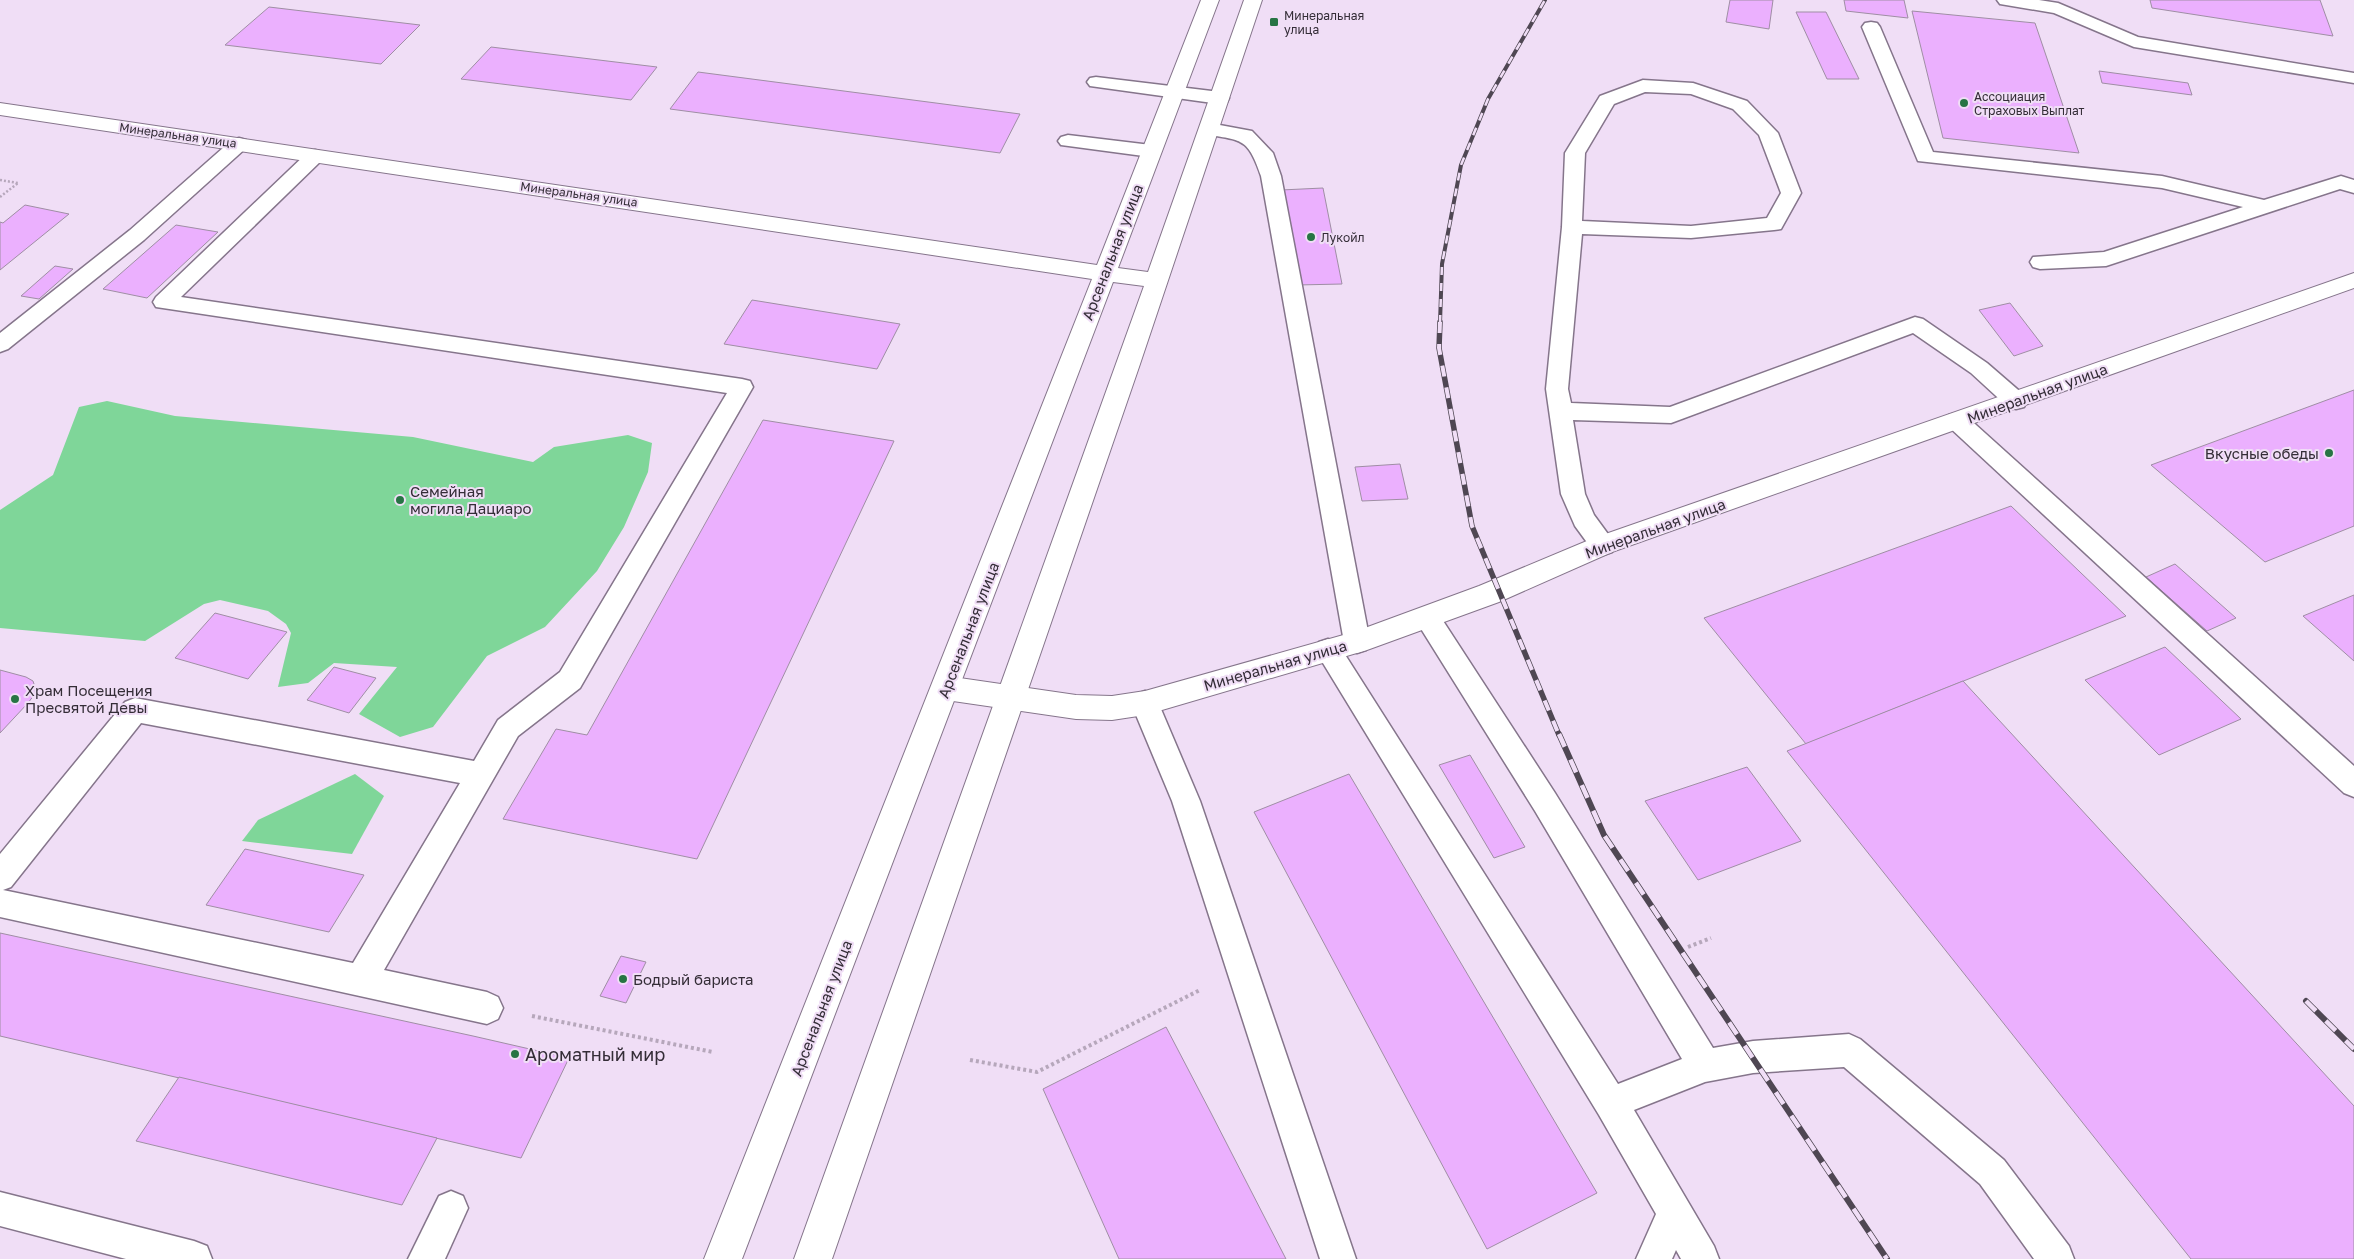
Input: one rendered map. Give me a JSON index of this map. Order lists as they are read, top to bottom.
{
  "streets": {
    "street": ["Минеральная улица", "Арсенальная улица"]
  },
  "crossings": [
    ["Минеральная улица", "Арсенальная улица"]
  ],
  "places": {
    "transit": ["Минеральная улица"],
    "other": [
      "Ассоциация Страховых Выплат",
      "Лукойл",
      "Вкусные обеды",
      "Семейная могила Дациаро",
      "Храм Посещения Пресвятой Девы",
      "Бодрый бариста",
      "Ароматный мир"
    ]
  }
}
